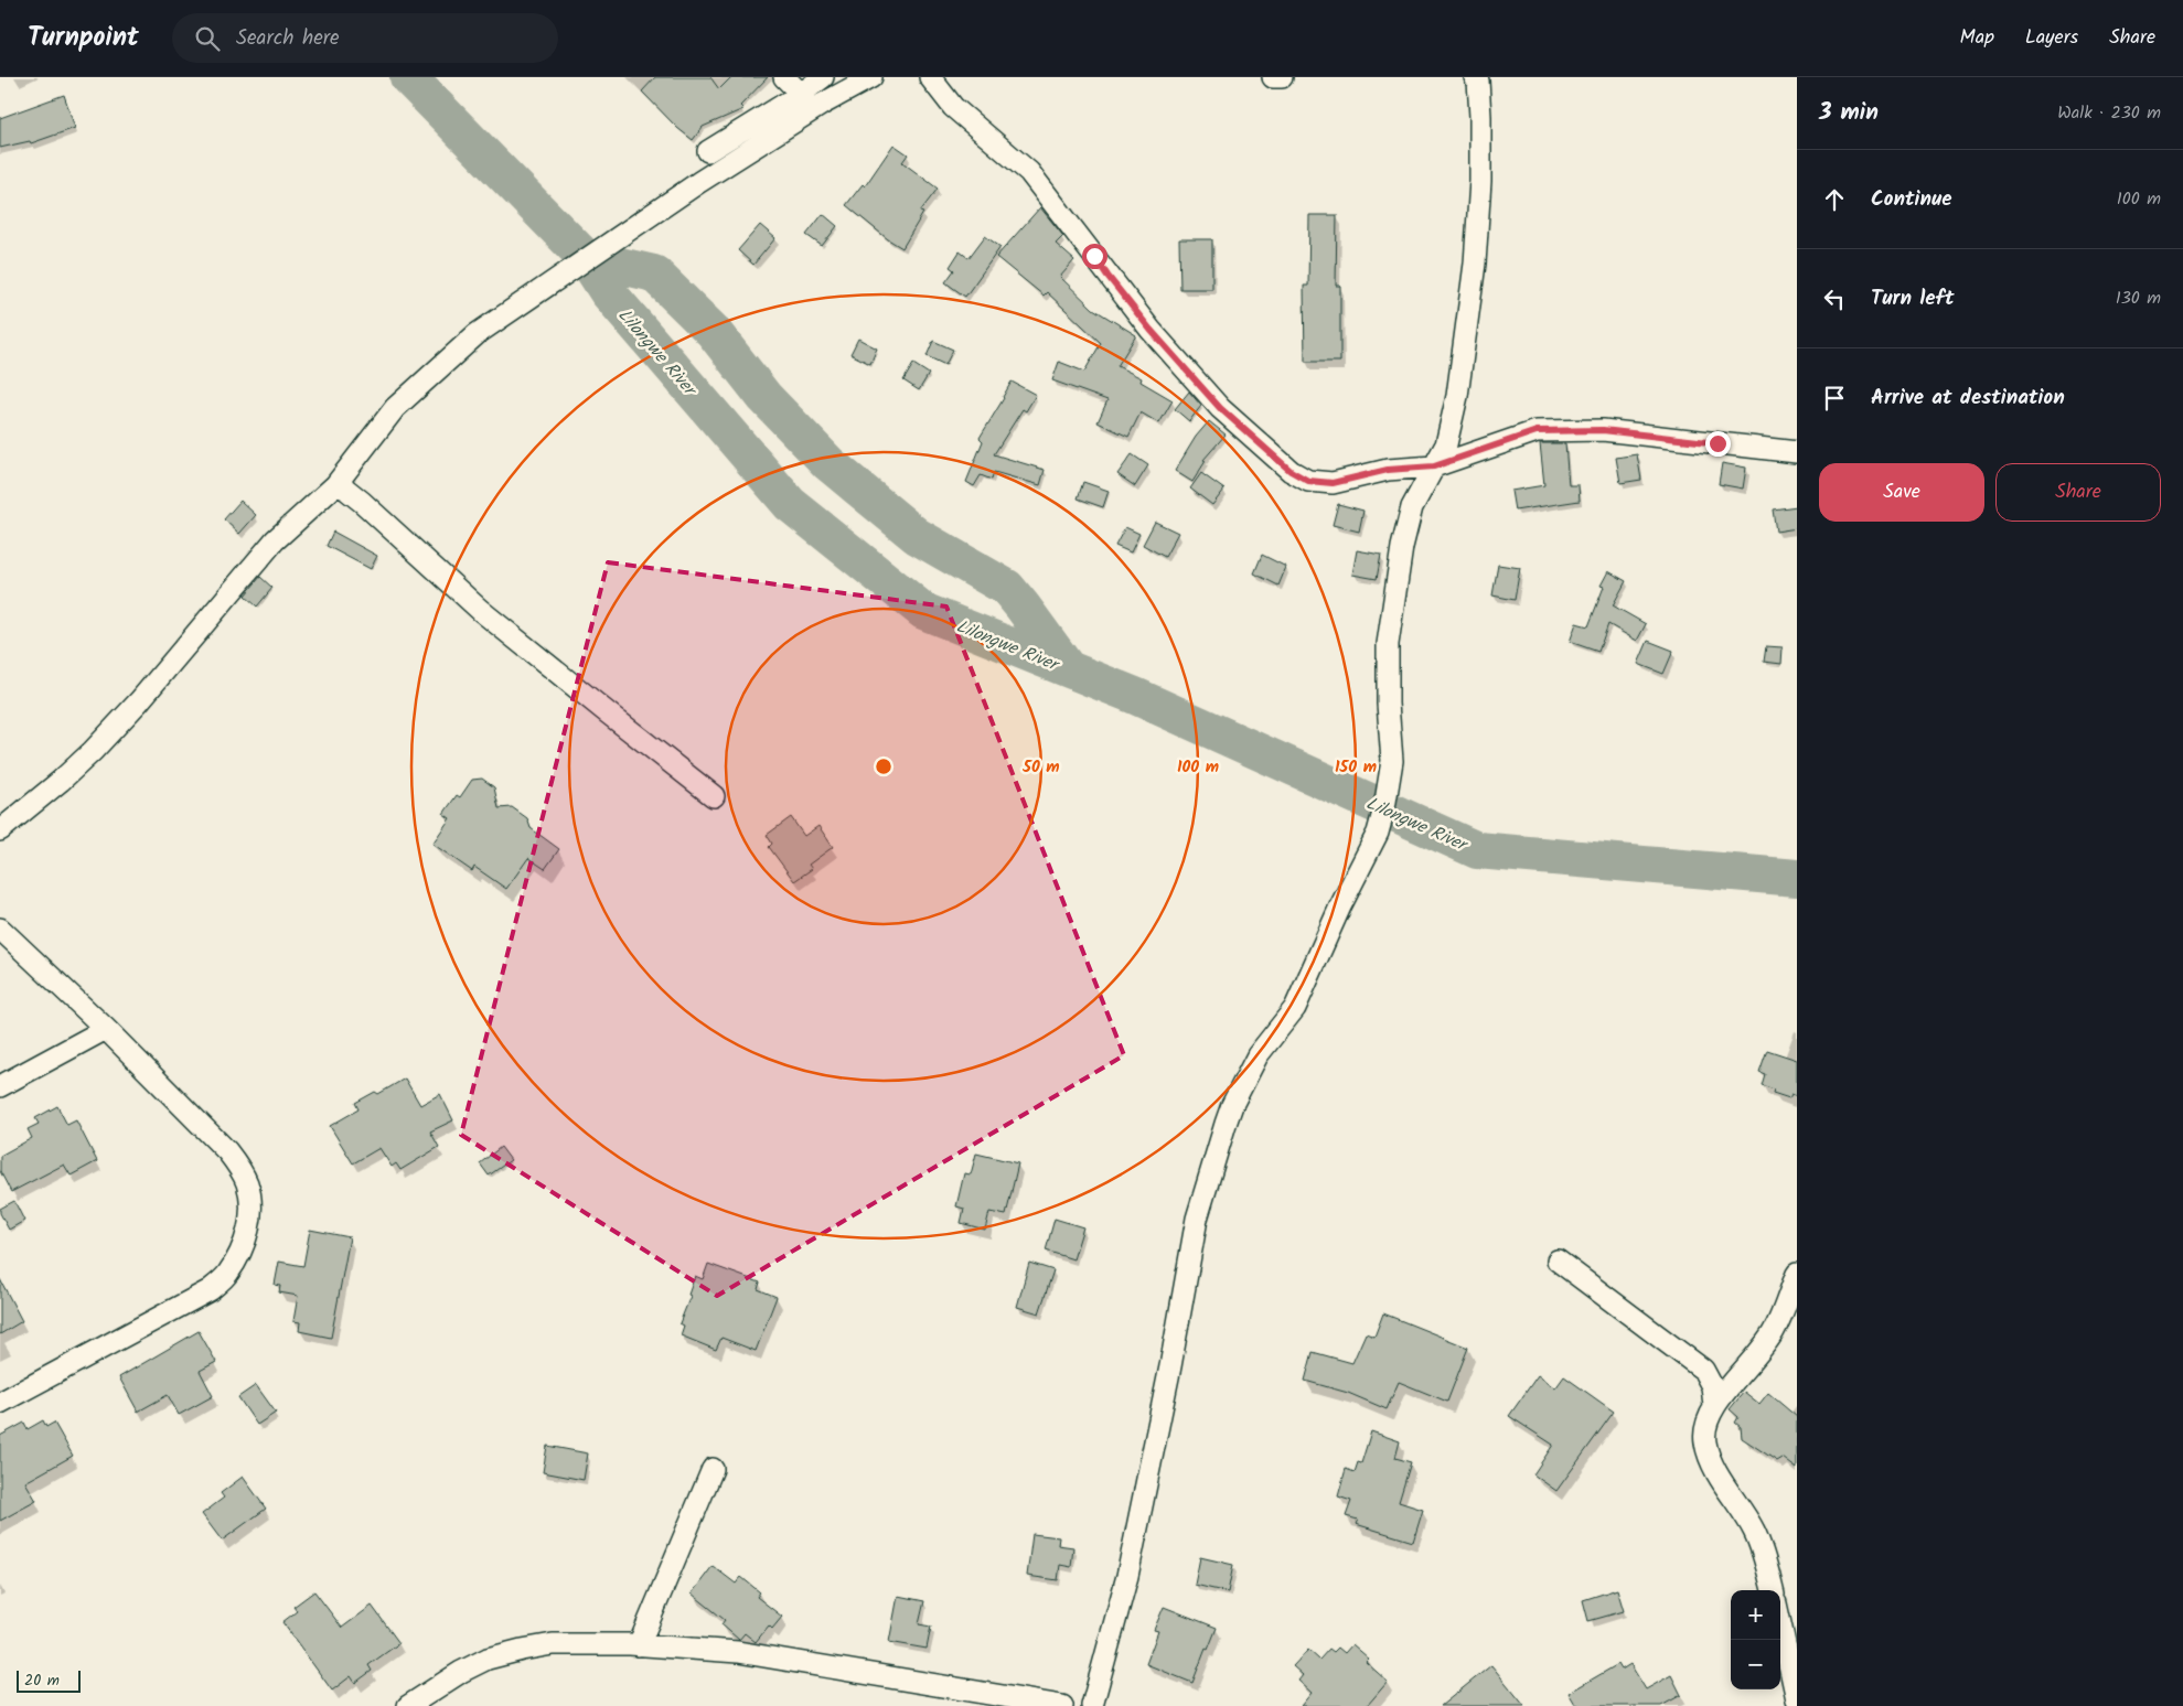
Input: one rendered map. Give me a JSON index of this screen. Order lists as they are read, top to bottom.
{
  "water": ["Lilongwe River"],
  "scale_bar": "20 m",
  "page": {
    "header": "Turnpoint",
    "search": "Search here",
    "nav": ["Map", "Layers", "Share"],
    "heading": ["3 min", "Walk · 230 m"],
    "list": [
      ["Continue", "100 m"],
      ["Turn left", "130 m"],
      "Arrive at destination"
    ],
    "buttons": ["Save", "Share"],
    "map_buttons": ["+", "−"],
    "scale": "20 m"
  },
  "rings": ["50 m", "100 m", "150 m"]
}
